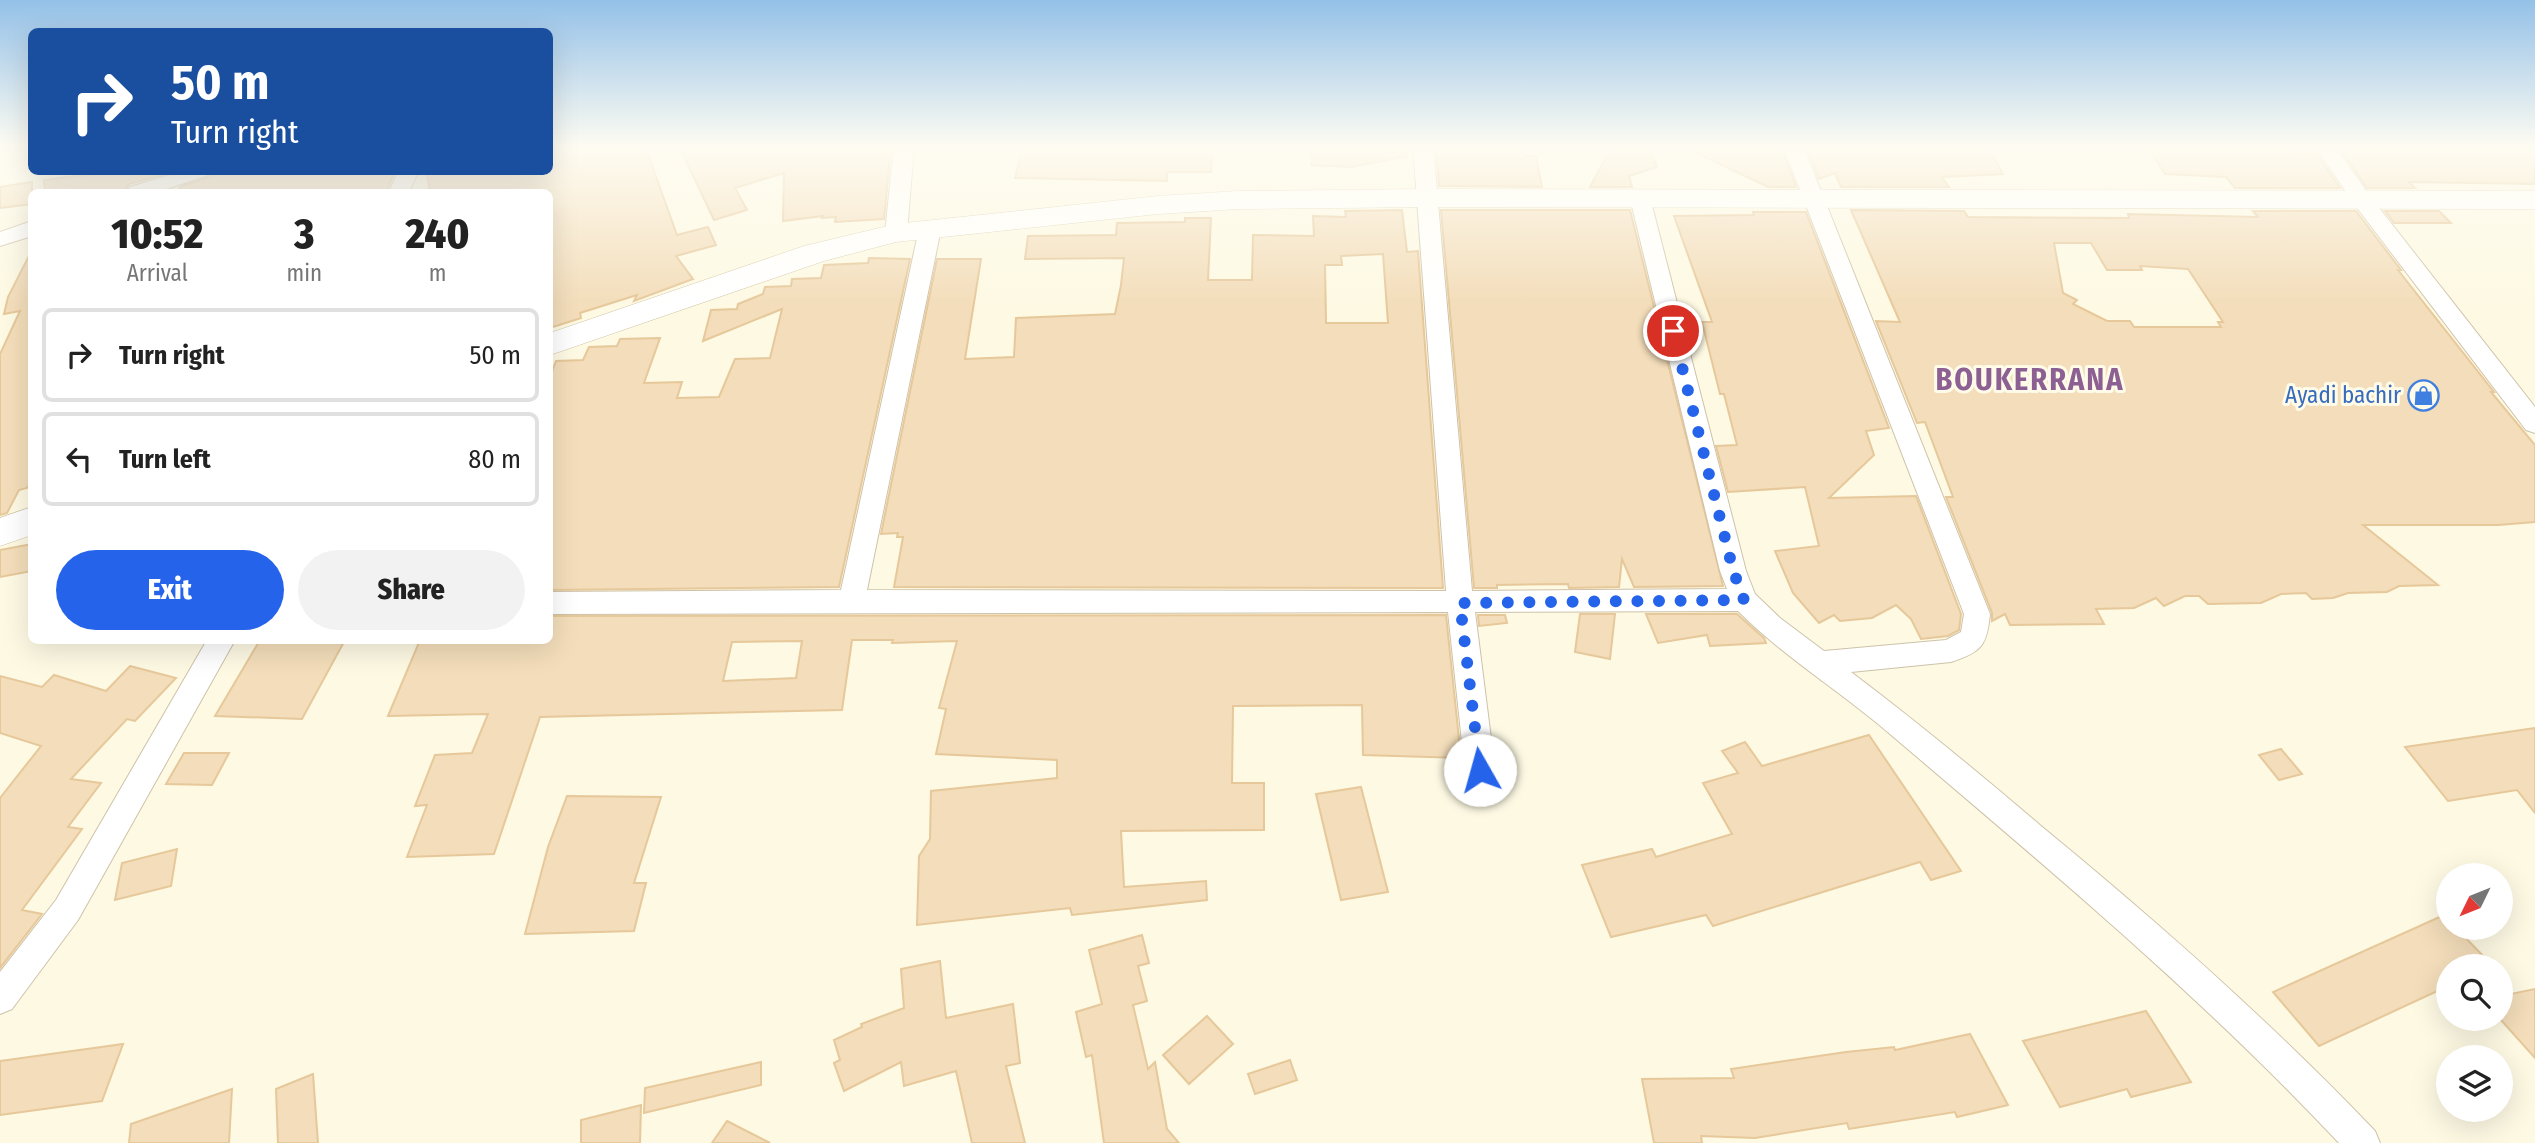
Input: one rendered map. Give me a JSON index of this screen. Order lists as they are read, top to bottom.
{
  "districts": ["BOUKERRANA"],
  "places": {
    "shop": ["Ayadi bachir"]
  },
  "north": "bottom left",
  "page": {
    "turn": ["50 m", "Turn right"],
    "eta": [
      "10:52",
      "Arrival",
      "3",
      "min",
      "240",
      "m"
    ],
    "list": [
      {
        "name": "Turn right",
        "value": "50 m"
      },
      {
        "name": "Turn left",
        "value": "80 m"
      }
    ],
    "buttons": ["Exit", "Share"]
  }
}
